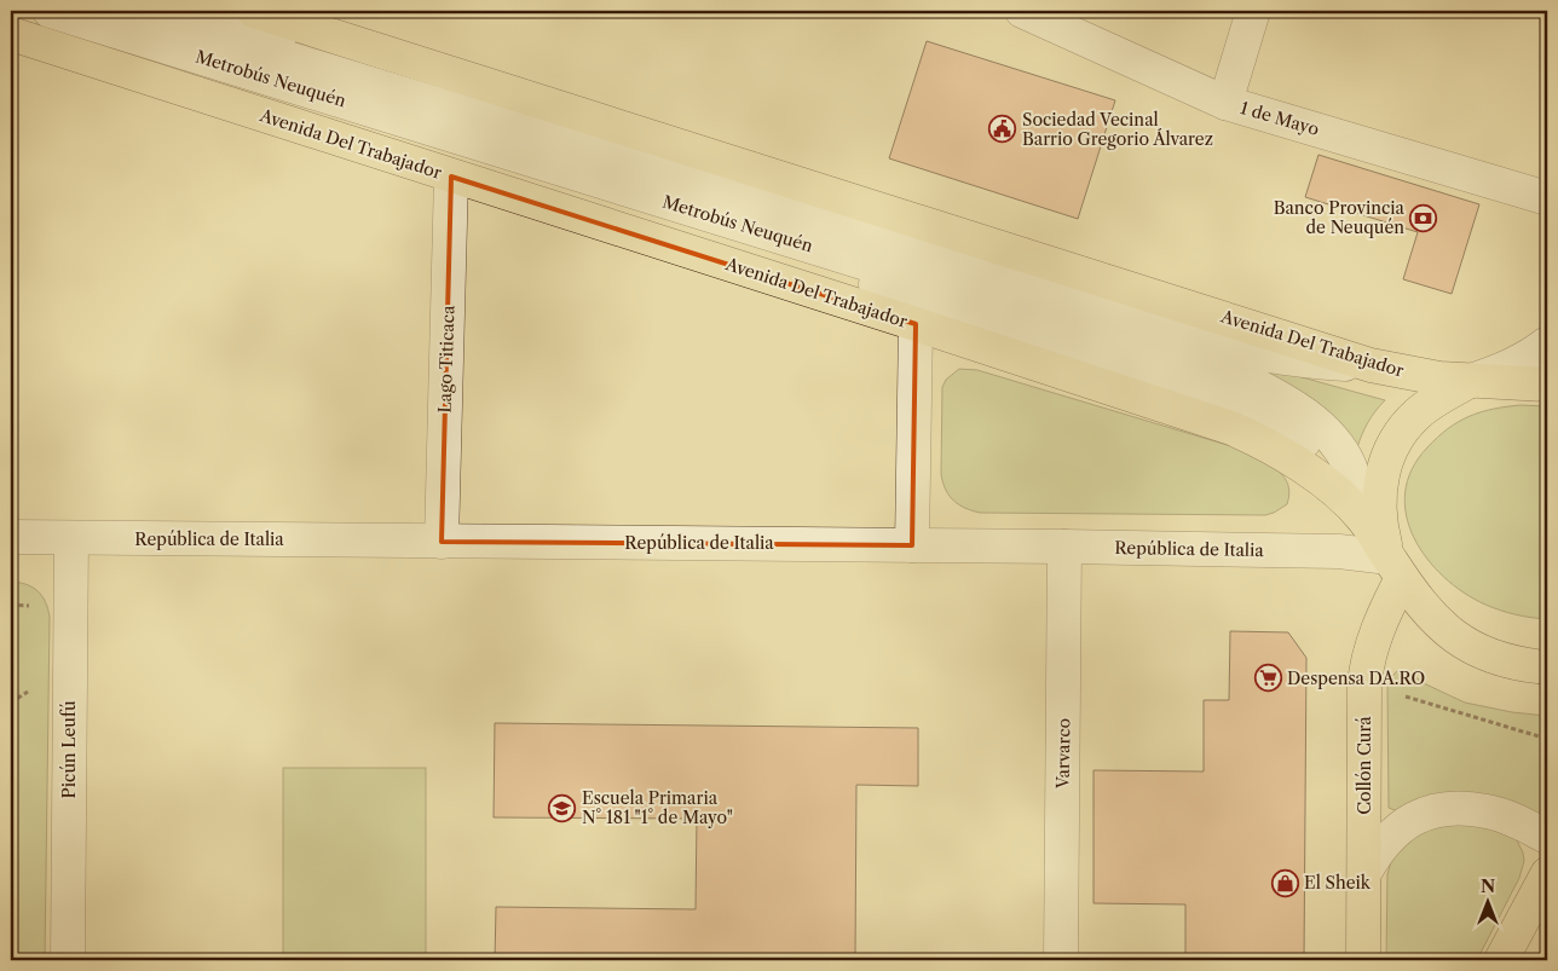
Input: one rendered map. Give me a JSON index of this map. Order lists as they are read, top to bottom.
{
  "streets": {
    "main road": ["Avenida Del Trabajador", "Collón Curá"],
    "street": [
      "Metrobús Neuquén",
      "1 de Mayo",
      "Lago Titicaca",
      "República de Italia",
      "Picún Leufú",
      "Varvarco"
    ]
  },
  "crossings": [
    ["Metrobús Neuquén", "Avenida Del Trabajador"],
    ["Avenida Del Trabajador", "Lago Titicaca"],
    ["Avenida Del Trabajador", "República de Italia"],
    ["Avenida Del Trabajador", "Collón Curá"],
    ["Lago Titicaca", "República de Italia"],
    ["República de Italia", "Picún Leufú"],
    ["República de Italia", "Varvarco"],
    ["República de Italia", "Collón Curá"]
  ],
  "places": {
    "public building": ["Sociedad Vecinal Barrio Gregorio Álvarez"],
    "bank": ["Banco Provincia de Neuquén"],
    "supermarket": ["Despensa DA.RO"],
    "school or university": ["Escuela Primaria N° 181 \"1° de Mayo\""],
    "shop": ["El Sheik"]
  },
  "north": "top"
}
